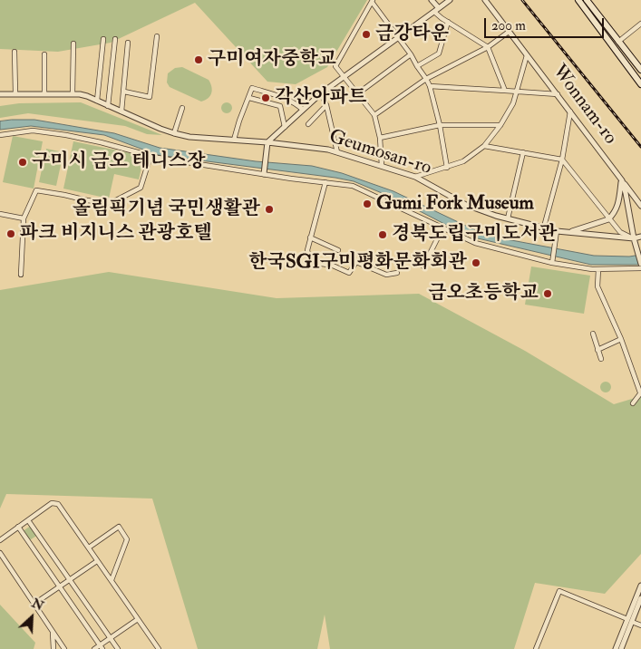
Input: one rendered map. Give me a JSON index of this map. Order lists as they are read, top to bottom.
{
  "streets": {
    "street": ["Wonnam-ro", "Geumosan-ro"]
  },
  "crossings": [
    ["Wonnam-ro", "Geumosan-ro"]
  ],
  "places": [
    "금강타운",
    "구미여자중학교",
    "각산아파트",
    "구미시 금오 테니스장",
    "Gumi Fork Museum",
    "올림픽기념 국민생활관",
    "파크 비지니스 관광호텔",
    "경북도립구미도서관",
    "한국SGI구미평화문화회관",
    "금오초등학교"
  ],
  "scale_bar": "200 m",
  "north": "top right"
}
